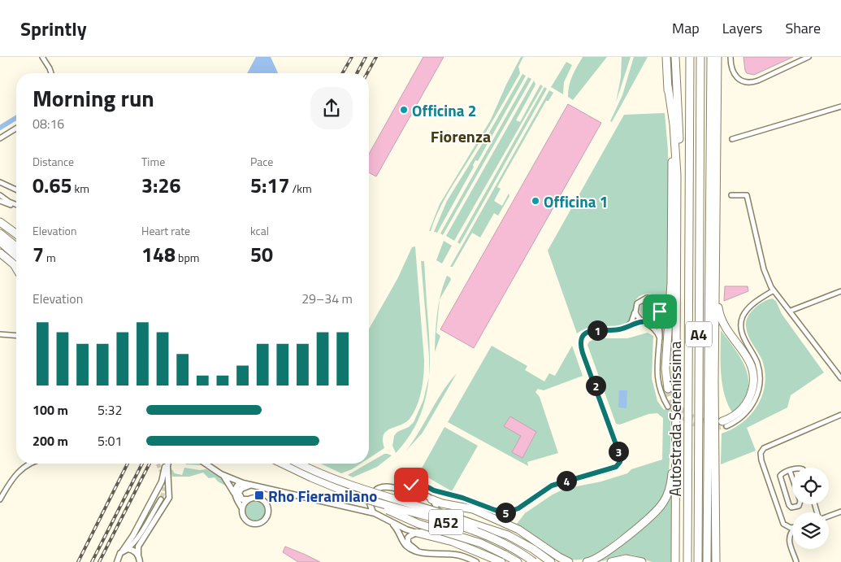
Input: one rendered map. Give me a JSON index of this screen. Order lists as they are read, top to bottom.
{
  "streets": {
    "highway": ["A4", "Autostrada Serenissima", "A52"]
  },
  "districts": ["Fiorenza"],
  "places": {
    "other": ["Officina 2", "Officina 1"],
    "transit": ["Rho Fieramilano"]
  },
  "page": {
    "header": "Sprintly",
    "nav": ["Map", "Layers", "Share"],
    "heading": ["Morning run", "08:16"],
    "stats": [
      ["Distance", "0.65 km"],
      ["Time", "3:26"],
      ["Pace", "5:17 /km"],
      ["Elevation", "7 m"],
      ["Heart rate", "148 bpm"],
      ["kcal", "50"]
    ],
    "chart": ["Elevation", "29–34 m"],
    "pins": [
      "1",
      "2",
      "3",
      "4",
      "5"
    ],
    "list": [
      {
        "name": "100 m",
        "note": "5:32"
      },
      {
        "name": "200 m",
        "note": "5:01"
      }
    ]
  }
}
